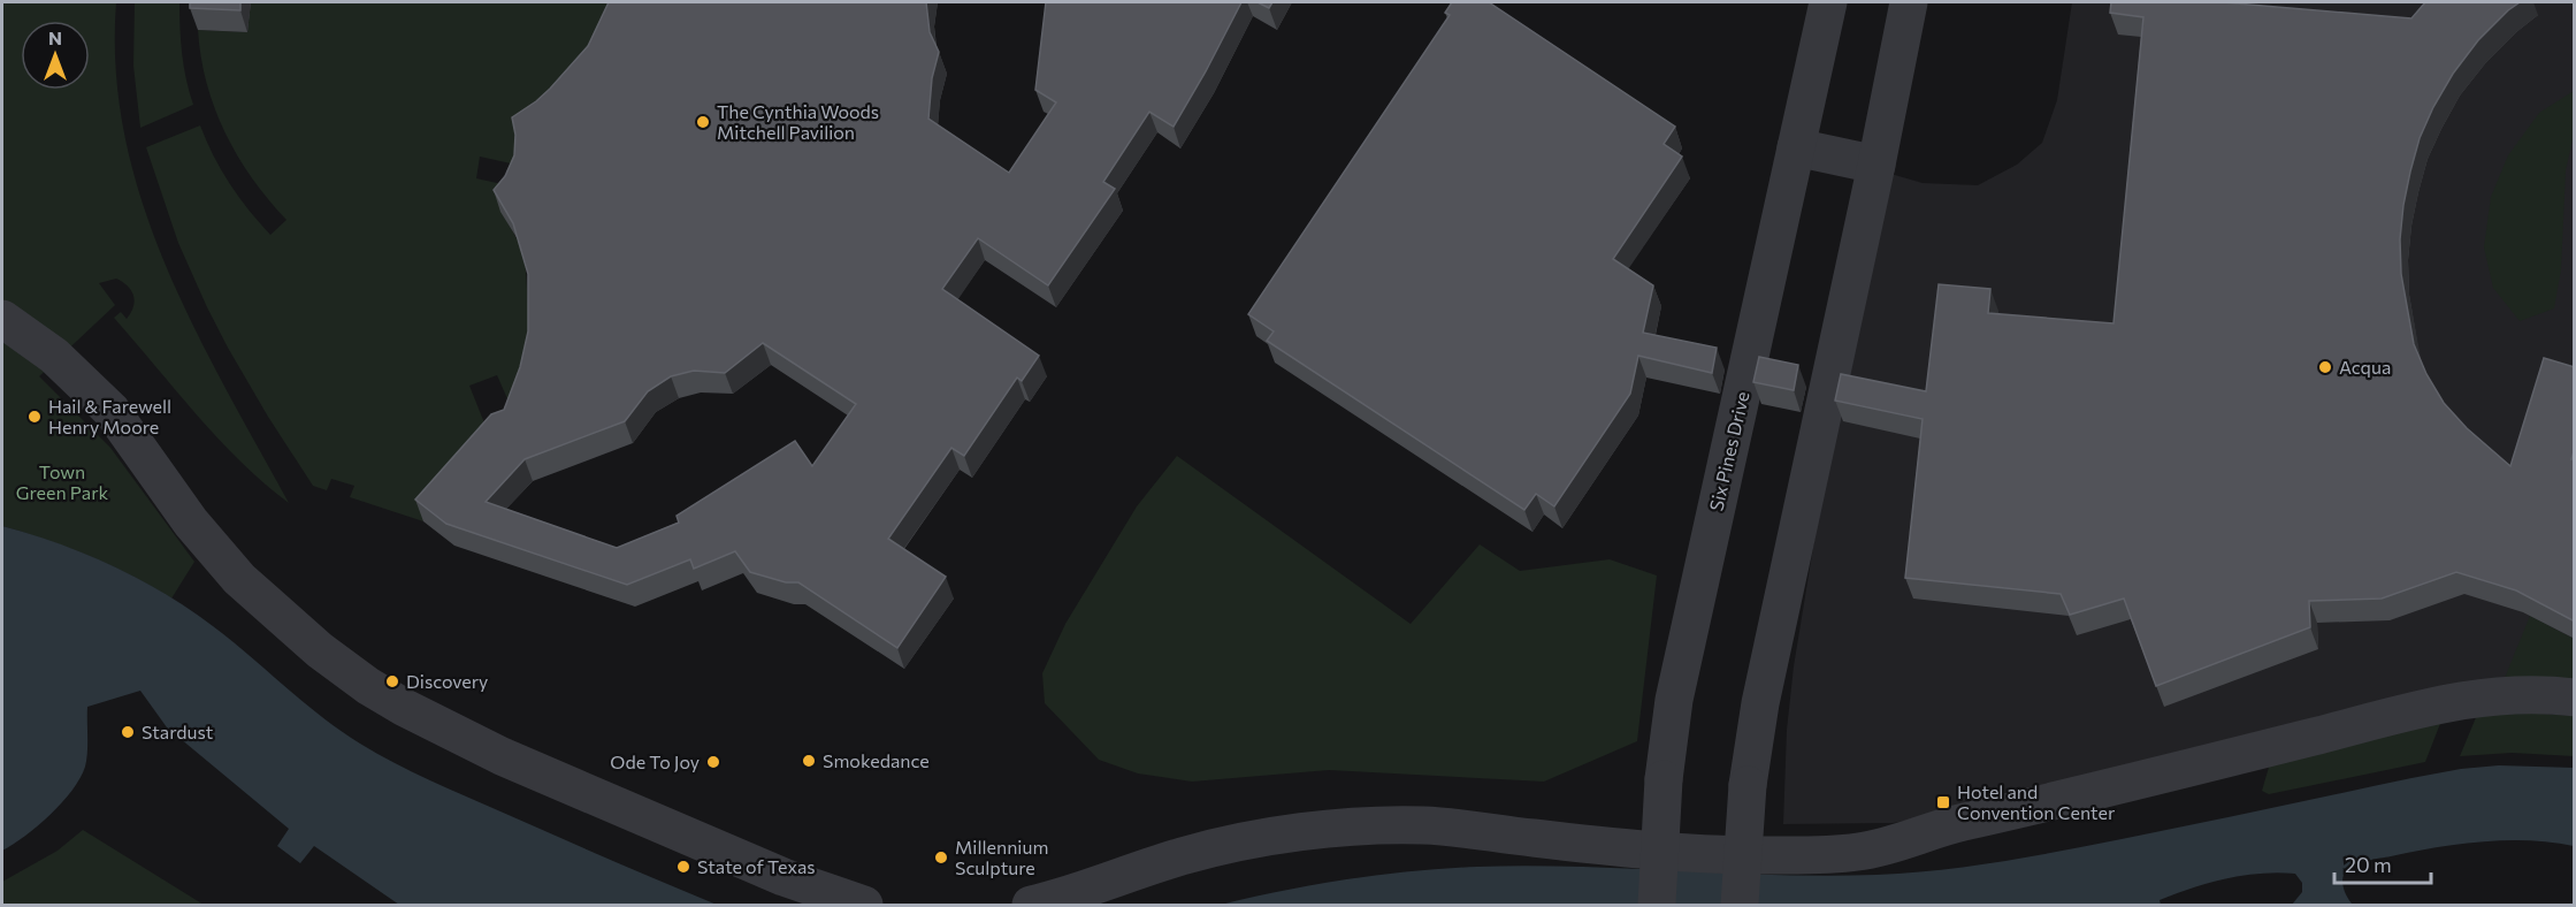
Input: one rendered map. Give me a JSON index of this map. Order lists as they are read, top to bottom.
{
  "streets": {
    "street": ["Six Pines Drive"]
  },
  "parks": ["Town Green Park"],
  "places": {
    "other": [
      "The Cynthia Woods Mitchell Pavilion",
      "Acqua",
      "Hail & Farewell Henry Moore",
      "Discovery",
      "Stardust",
      "Smokedance",
      "Ode To Joy",
      "Millennium Sculpture",
      "State of Texas"
    ],
    "transit": ["Hotel and Convention Center"]
  },
  "scale_bar": "20 m",
  "north": "top"
}
